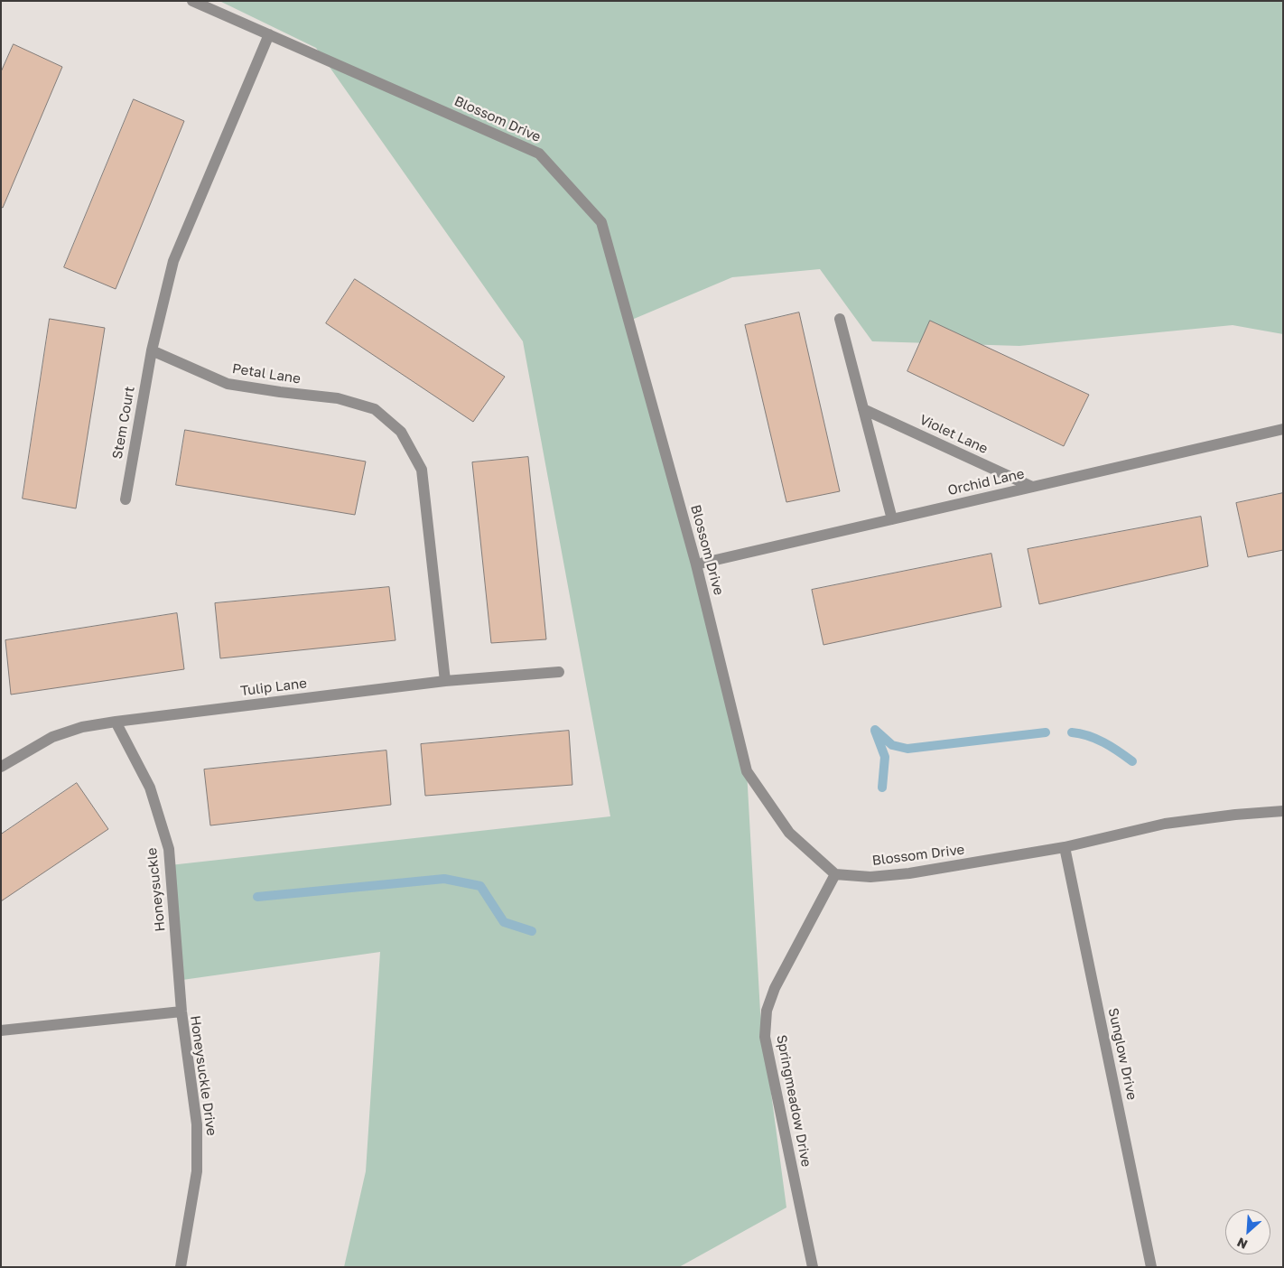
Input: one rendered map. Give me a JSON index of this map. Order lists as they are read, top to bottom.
{
  "streets": {
    "street": [
      "Blossom Drive",
      "Petal Lane",
      "Stem Court",
      "Violet Lane",
      "Orchid Lane",
      "Tulip Lane",
      "Honeysuckle",
      "Sunglow Drive",
      "Honeysuckle Drive",
      "Springmeadow Drive"
    ]
  },
  "crossings": [
    ["Blossom Drive", "Orchid Lane"],
    ["Blossom Drive", "Sunglow Drive"],
    ["Blossom Drive", "Springmeadow Drive"],
    ["Petal Lane", "Stem Court"],
    ["Petal Lane", "Tulip Lane"],
    ["Violet Lane", "Orchid Lane"],
    ["Tulip Lane", "Honeysuckle"],
    ["Honeysuckle", "Honeysuckle Drive"]
  ],
  "north": "bottom left"
}
